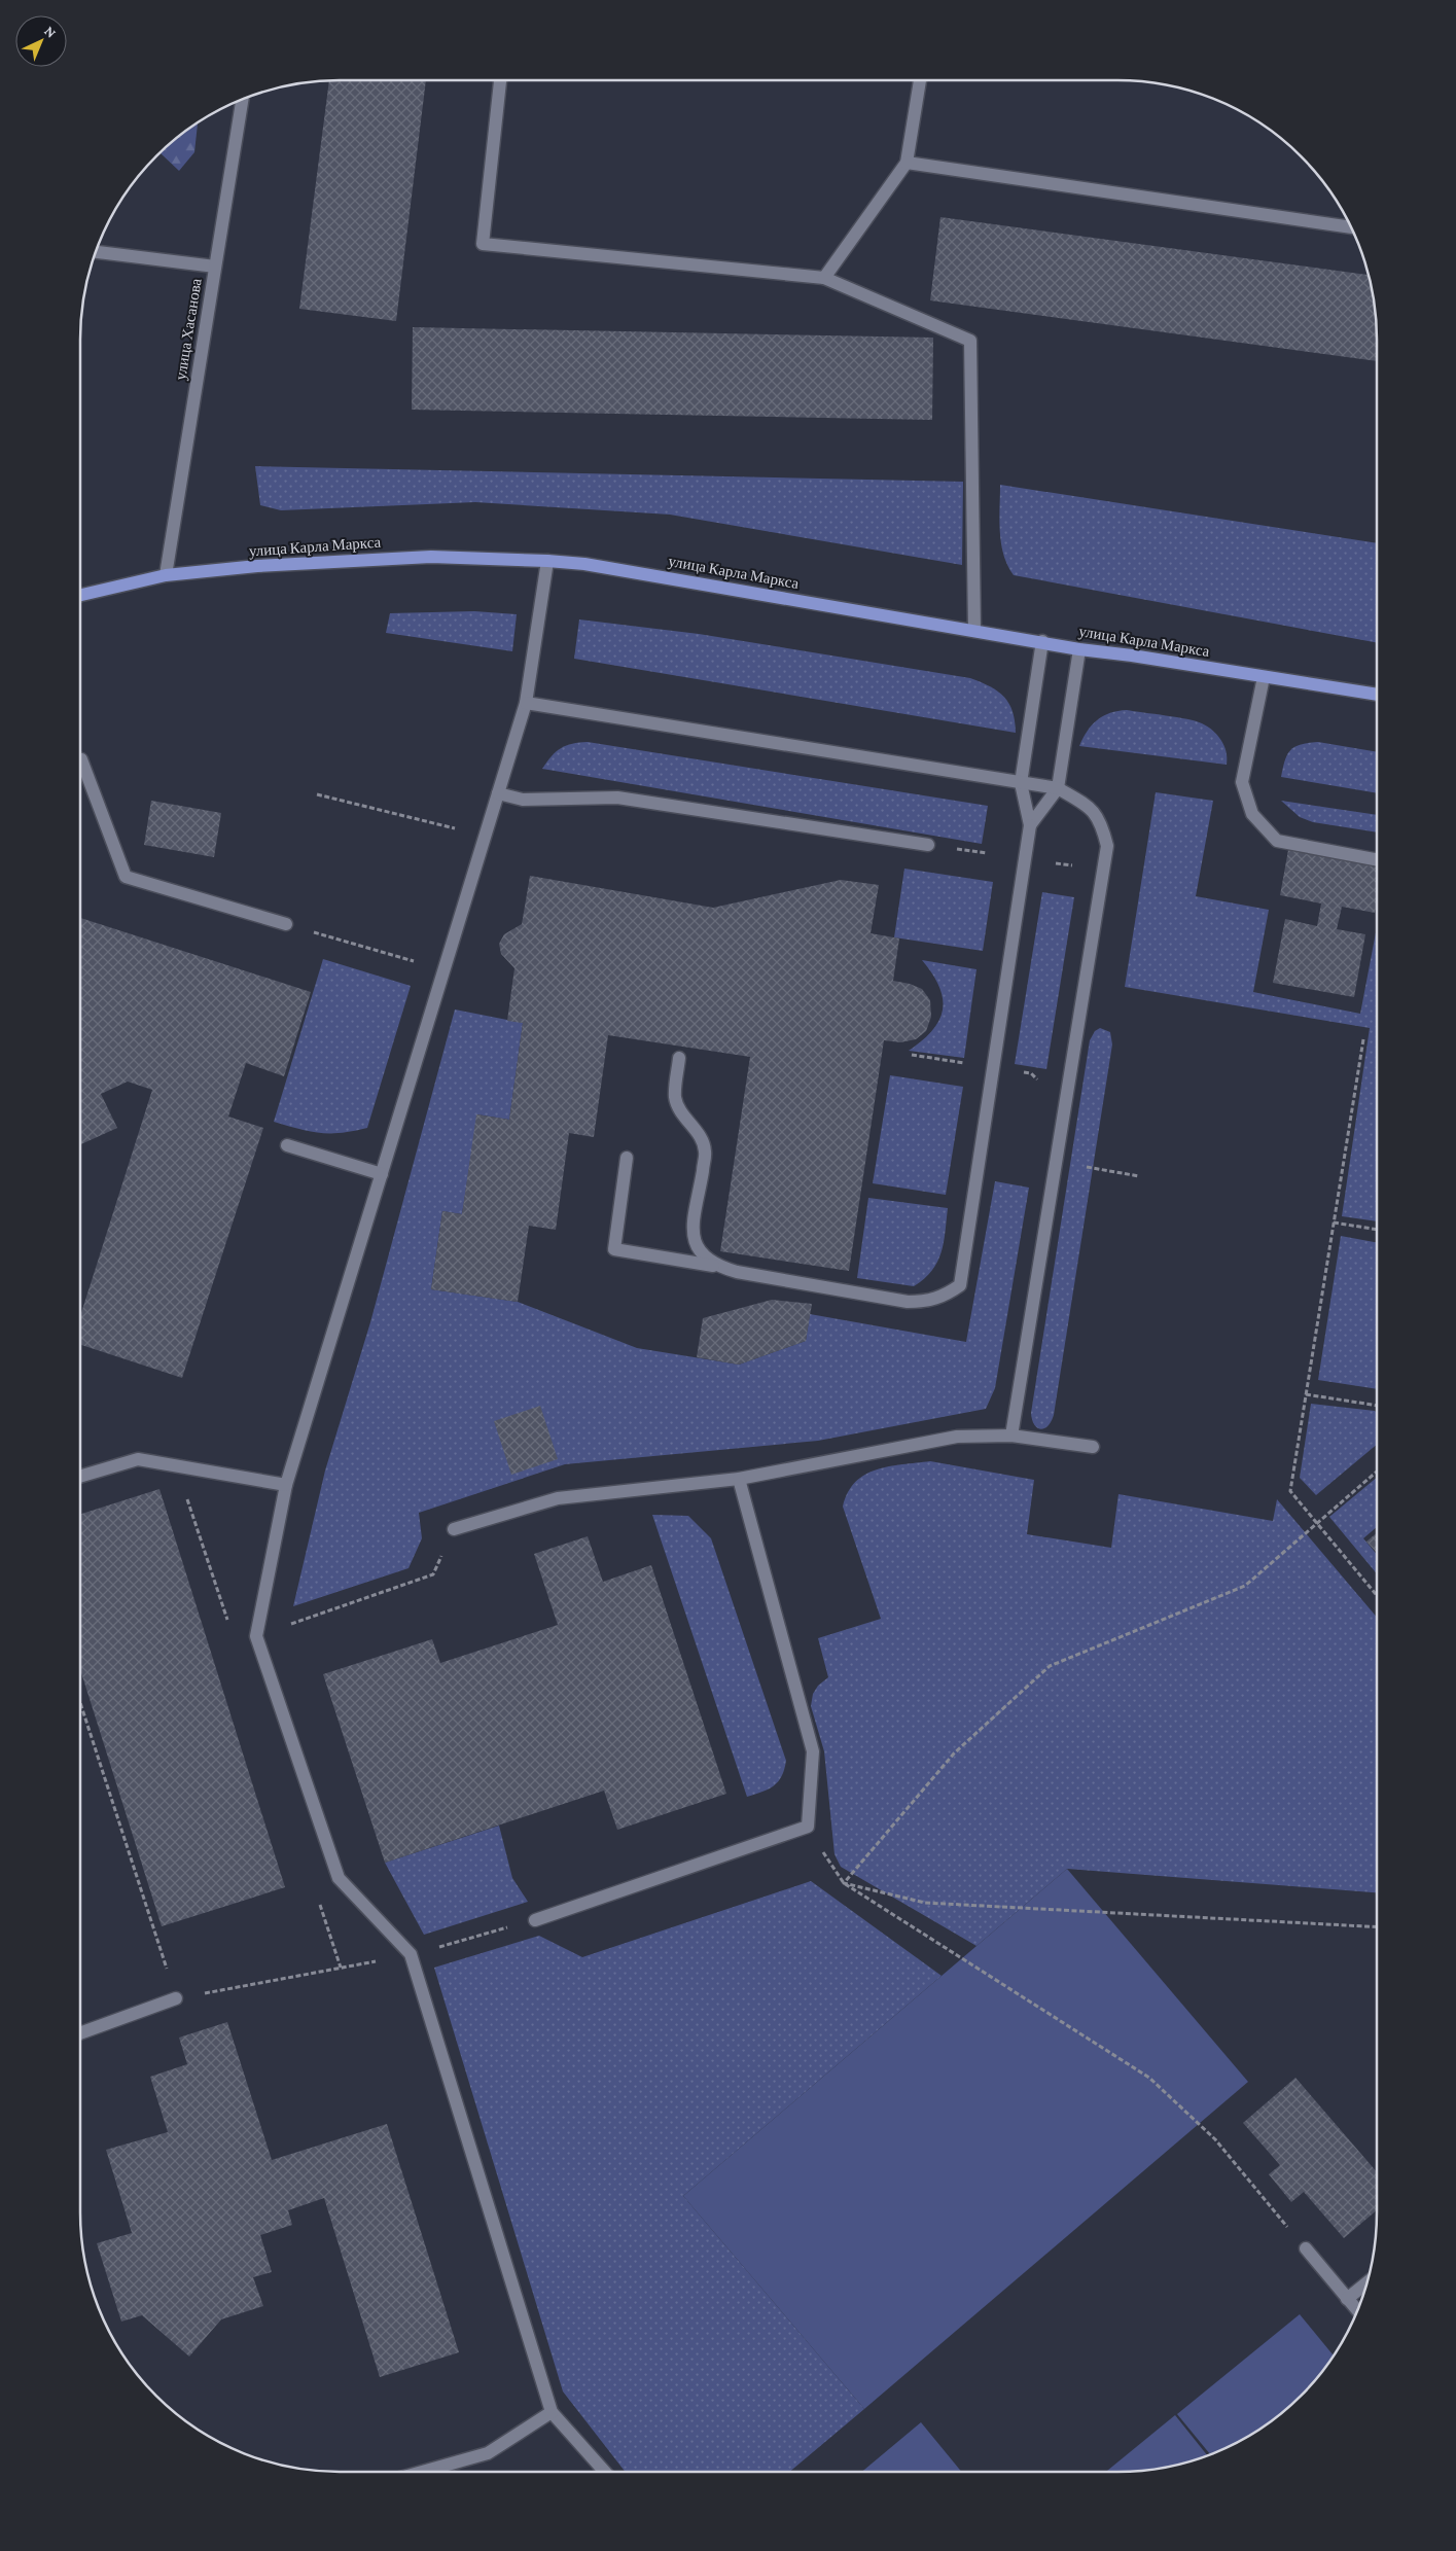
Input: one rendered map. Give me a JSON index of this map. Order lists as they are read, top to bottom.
{
  "streets": {
    "main road": ["улица Карла Маркса"],
    "street": ["улица Хасанова"]
  },
  "crossings": [
    ["улица Хасанова", "улица Карла Маркса"]
  ],
  "north": "top right"
}
